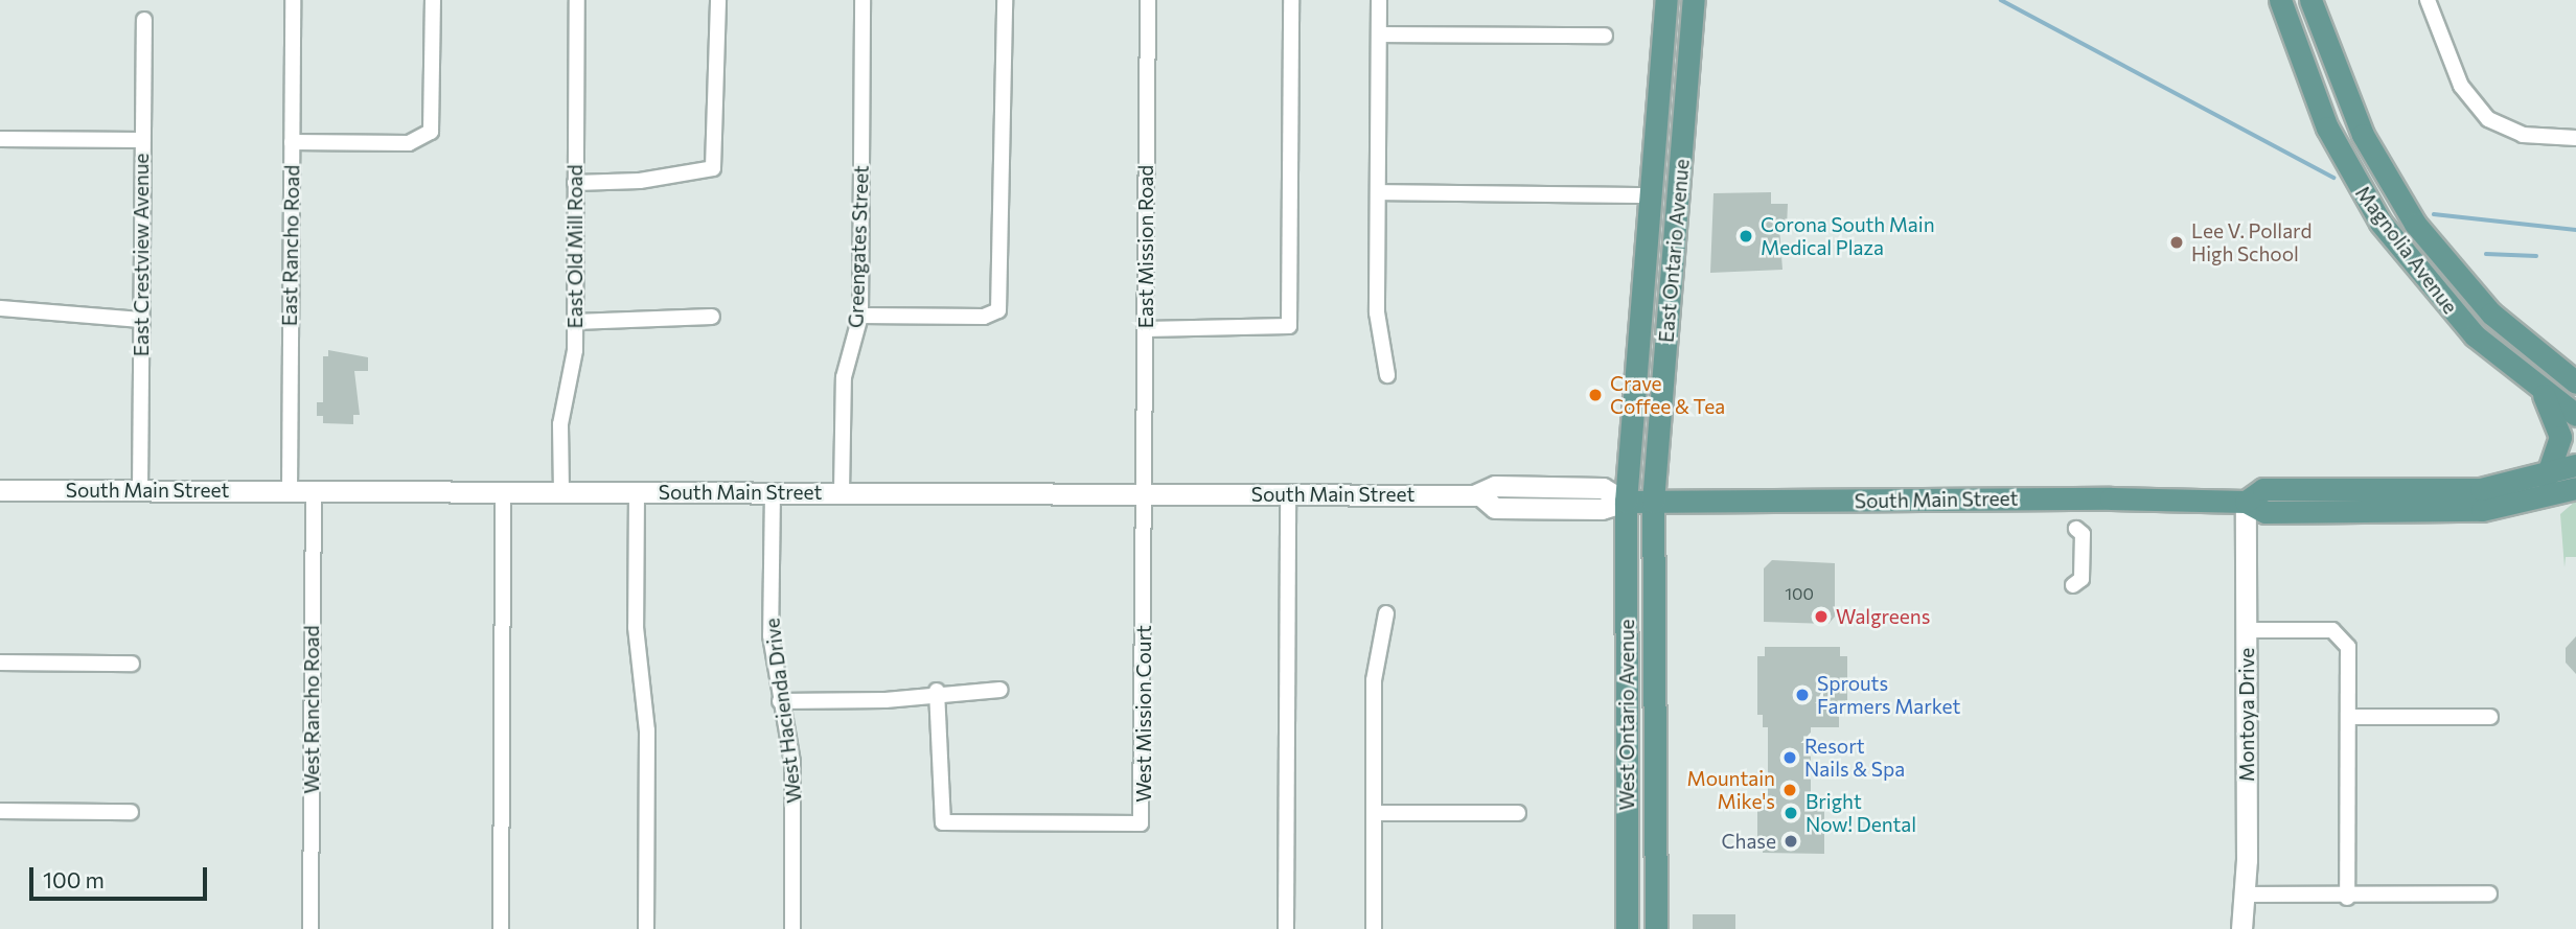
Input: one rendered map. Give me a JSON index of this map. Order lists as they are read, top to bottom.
{
  "streets": {
    "main road": [
      "Magnolia Avenue",
      "East Ontario Avenue",
      "South Main Street",
      "West Ontario Avenue",
      "Montoya Drive"
    ],
    "street": [
      "East Rancho Road",
      "East Old Mill Road",
      "Greengates Street",
      "East Mission Road",
      "East Crestview Avenue",
      "West Rancho Road",
      "West Hacienda Drive",
      "West Mission Court"
    ]
  },
  "crossings": [
    ["East Rancho Road", "South Main Street"],
    ["East Old Mill Road", "South Main Street"],
    ["Greengates Street", "South Main Street"],
    ["East Mission Road", "South Main Street"],
    ["East Mission Road", "West Mission Court"],
    ["East Ontario Avenue", "South Main Street"],
    ["East Ontario Avenue", "West Ontario Avenue"],
    ["East Crestview Avenue", "South Main Street"],
    ["South Main Street", "West Rancho Road"],
    ["South Main Street", "West Hacienda Drive"],
    ["South Main Street", "West Mission Court"],
    ["South Main Street", "West Ontario Avenue"],
    ["South Main Street", "Montoya Drive"]
  ],
  "places": [
    "Corona South Main Medical Plaza",
    "Lee V. Pollard High School",
    "Crave Coffee & Tea",
    "Walgreens",
    "Sprouts Farmers Market",
    "Resort Nails & Spa",
    "Mountain Mike's",
    "Bright Now! Dental",
    "Chase"
  ],
  "house_numbers": ["100"],
  "scale_bar": "100 m"
}
